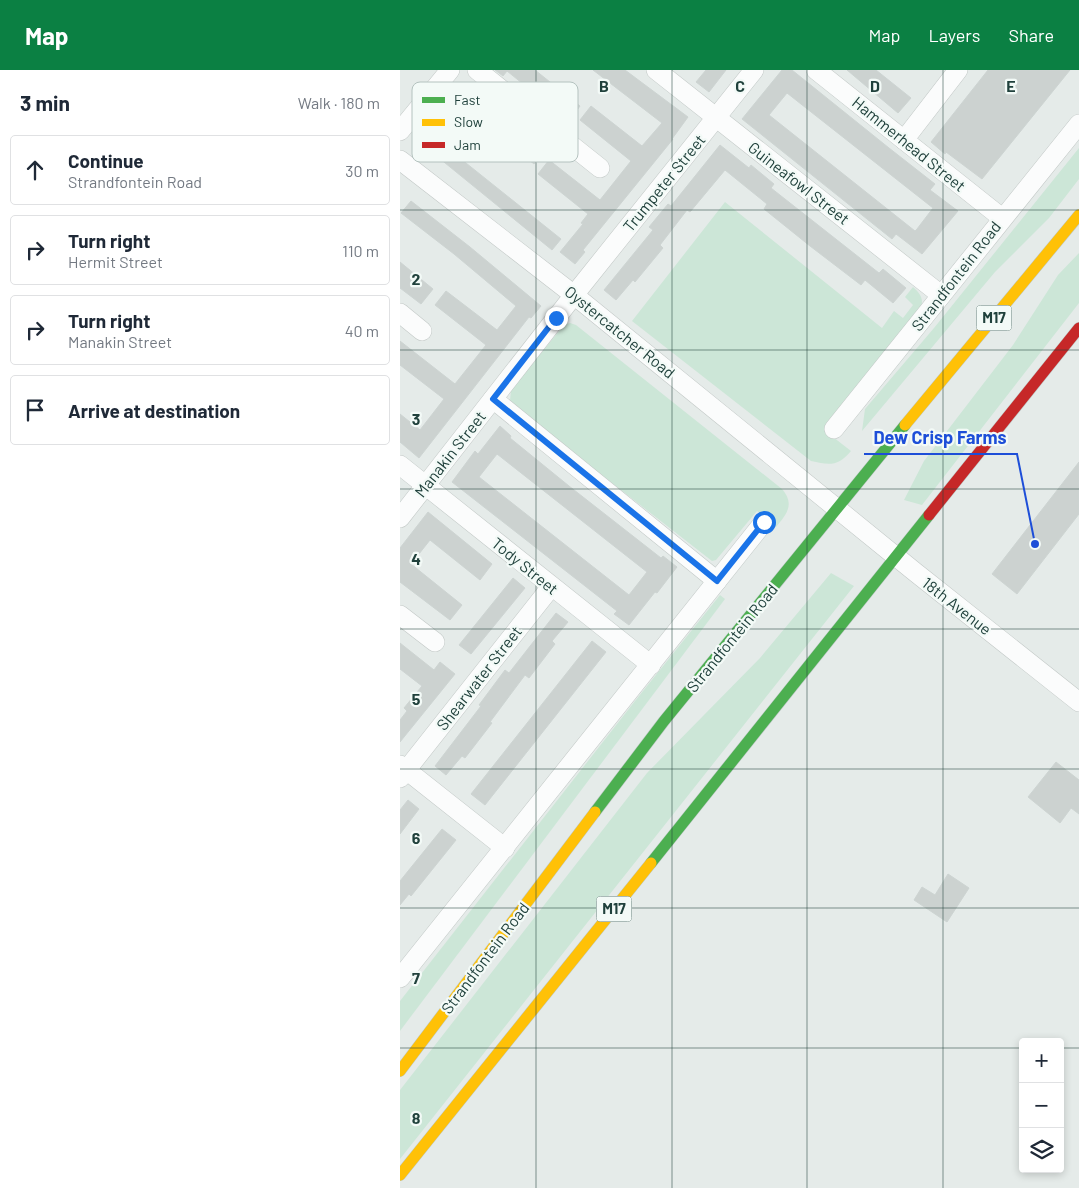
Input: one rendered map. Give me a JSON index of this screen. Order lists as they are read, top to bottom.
{
  "streets": {
    "main road": ["Strandfontein Road", "M17"],
    "street": [
      "Hammerhead Street",
      "Trumpeter Street",
      "Guineafowl Street",
      "Oystercatcher Road",
      "Manakin Street",
      "Tody Street",
      "18th Avenue",
      "Shearwater Street"
    ]
  },
  "crossings": [
    ["Hammerhead Street", "Strandfontein Road"],
    ["Trumpeter Street", "Guineafowl Street"],
    ["Trumpeter Street", "Oystercatcher Road"],
    ["Trumpeter Street", "Manakin Street"],
    ["Guineafowl Street", "Strandfontein Road"],
    ["Strandfontein Road", "Oystercatcher Road"],
    ["Strandfontein Road", "18th Avenue"],
    ["M17", "18th Avenue"],
    ["Oystercatcher Road", "Manakin Street"],
    ["Oystercatcher Road", "18th Avenue"],
    ["Manakin Street", "Tody Street"],
    ["Tody Street", "Shearwater Street"]
  ],
  "places": ["Dew Crisp Farms"],
  "legend": ["Fast", "Slow", "Jam"],
  "page": {
    "header": "Map",
    "nav": ["Map", "Layers", "Share"],
    "heading": ["3 min", "Walk · 180 m"],
    "list": [
      ["Continue", "Strandfontein Road", "30 m"],
      ["Turn right", "Hermit Street", "110 m"],
      ["Turn right", "Manakin Street", "40 m"],
      "Arrive at destination"
    ],
    "map_buttons": ["+", "−"]
  },
  "grid": {
    "columns": [
      "B",
      "C",
      "D",
      "E"
    ],
    "rows": [
      "2",
      "3",
      "4",
      "5",
      "6",
      "7",
      "8"
    ]
  }
}
